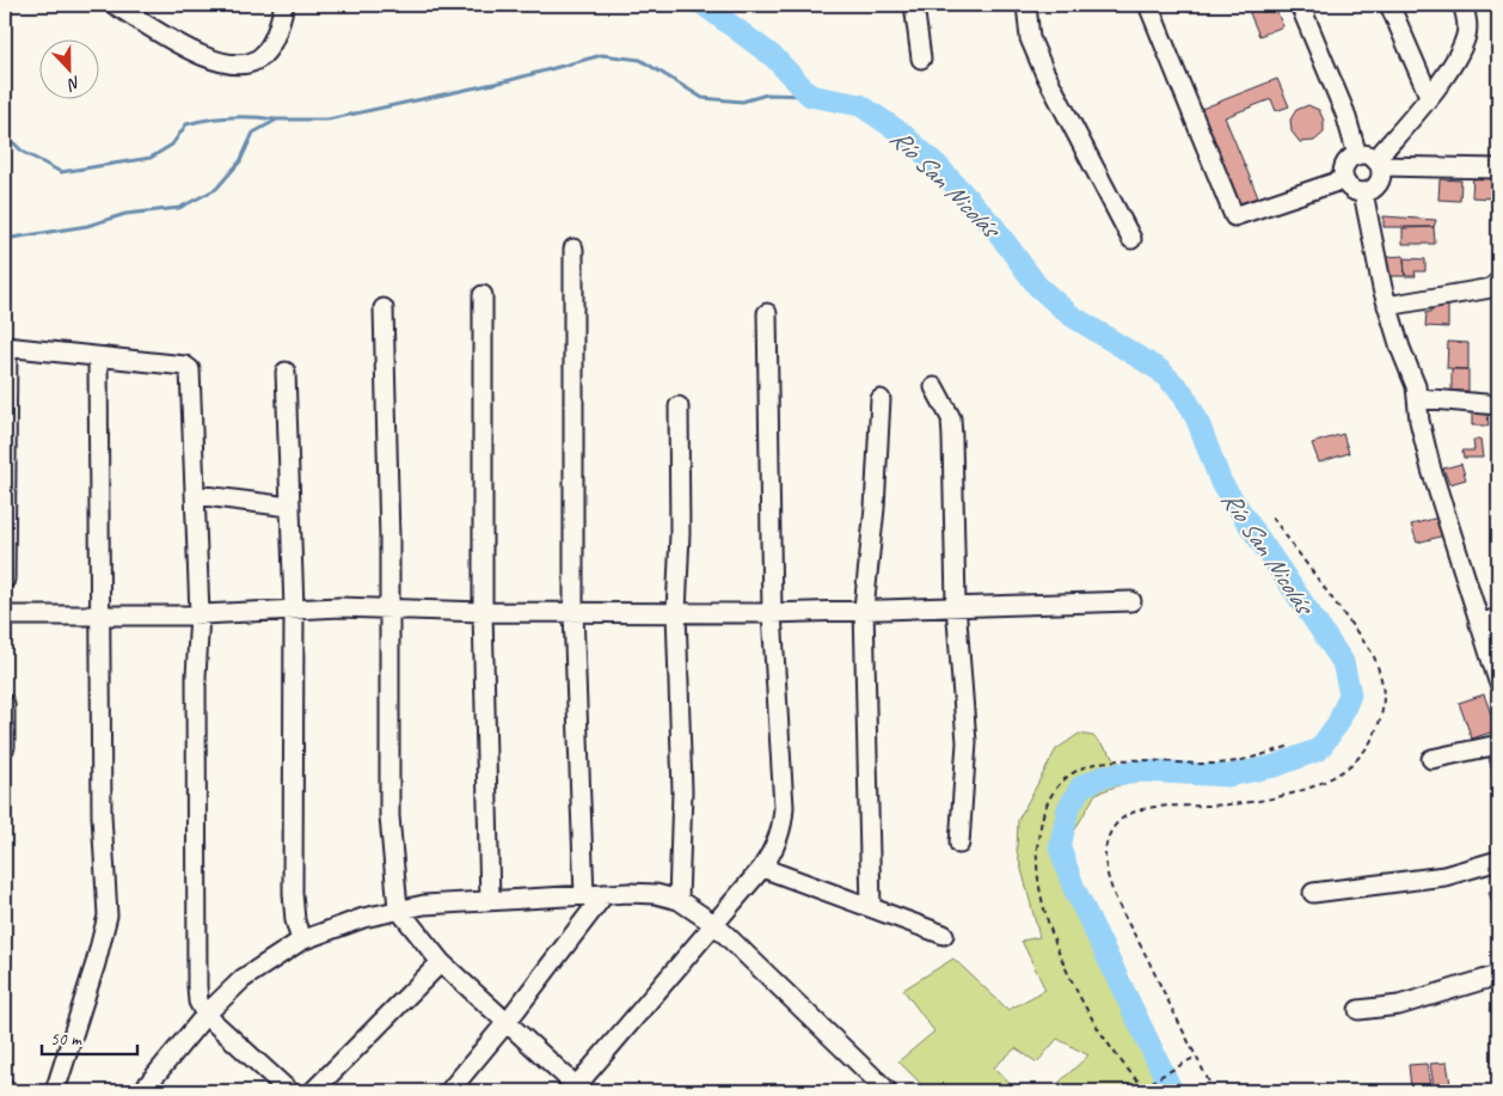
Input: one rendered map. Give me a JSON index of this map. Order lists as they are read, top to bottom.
{
  "water": ["Río San Nicolás"],
  "scale_bar": "50 m",
  "north": "bottom"
}
